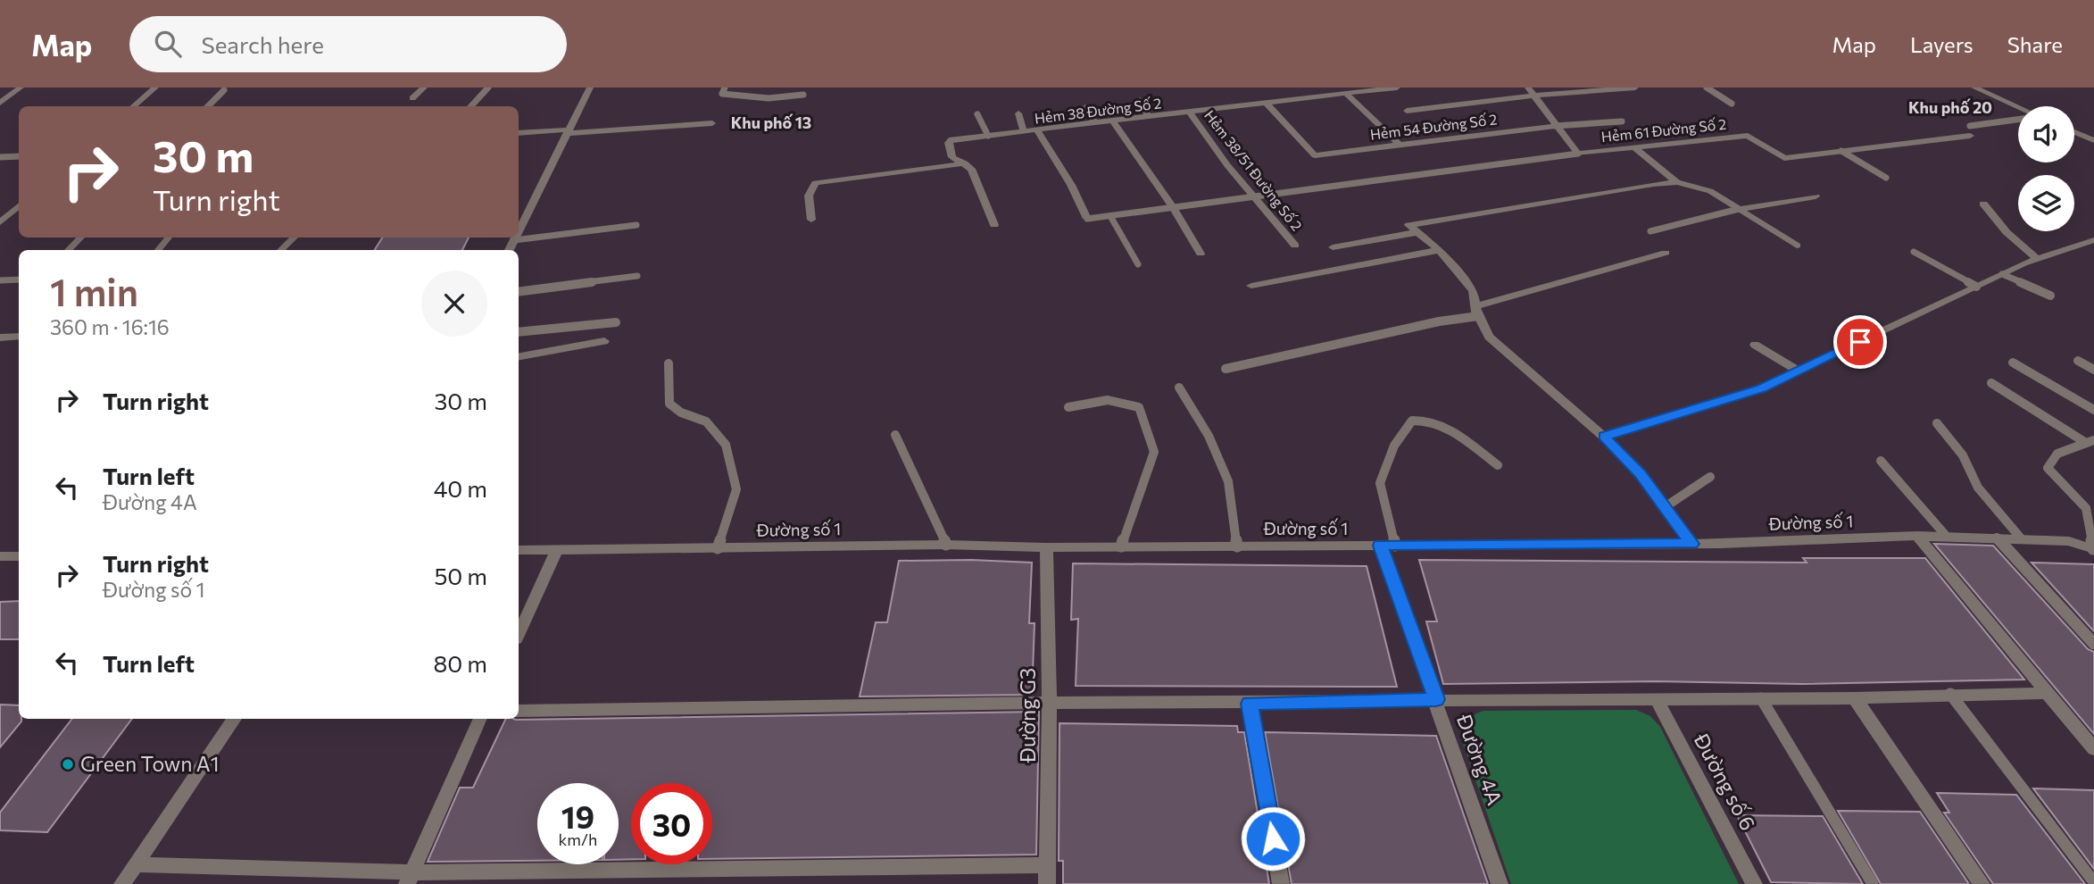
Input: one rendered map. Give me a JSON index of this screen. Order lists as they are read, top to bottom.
{
  "streets": {
    "street": [
      "Hẻm 38 Đường Số 2",
      "Hẻm 54 Đường Số 2",
      "Hẻm 61 Đường Số 2",
      "Hẻm 38/51 Đường Số 2",
      "Đường số 1",
      "Đường G3",
      "Đường 4A",
      "Đường số 6"
    ]
  },
  "crossings": [
    ["Hẻm 38 Đường Số 2", "Hẻm 54 Đường Số 2"],
    ["Hẻm 38 Đường Số 2", "Hẻm 38/51 Đường Số 2"],
    ["Đường số 1", "Đường G3"],
    ["Đường số 1", "Đường 4A"]
  ],
  "districts": ["Khu phố 20", "Khu phố 13"],
  "places": ["Green Town A1"],
  "page": {
    "header": "Map",
    "search": "Search here",
    "nav": ["Map", "Layers", "Share"],
    "turn": ["30 m", "Turn right"],
    "heading": ["1 min", "360 m · 16:16"],
    "list": [
      {
        "name": "Turn right",
        "value": "30 m"
      },
      {
        "name": "Turn left",
        "note": "Đường 4A",
        "value": "40 m"
      },
      {
        "name": "Turn right",
        "note": "Đường số 1",
        "value": "50 m"
      },
      {
        "name": "Turn left",
        "value": "80 m"
      }
    ],
    "speed": "19 km/h",
    "limit": "30"
  }
}
